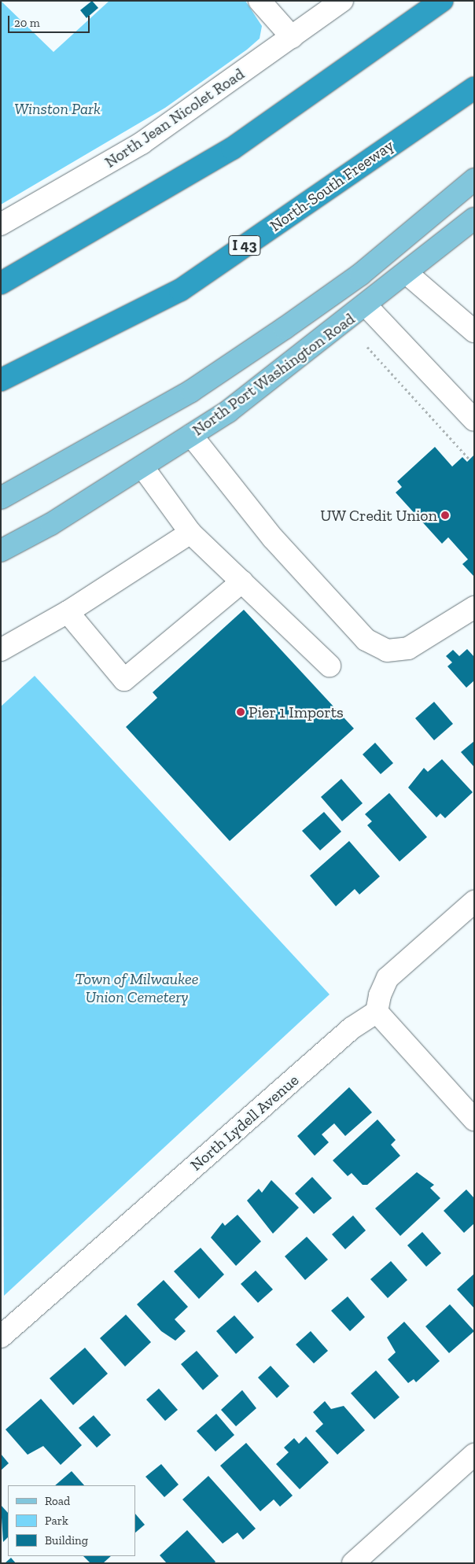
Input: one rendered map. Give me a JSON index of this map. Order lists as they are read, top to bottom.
{
  "streets": {
    "highway": ["North-South Freeway", "I 43"],
    "main road": ["North Port Washington Road"],
    "street": ["North Jean Nicolet Road", "North Lydell Avenue"]
  },
  "parks": ["Winston Park", "Town of Milwaukee Union Cemetery"],
  "places": ["UW Credit Union", "Pier 1 Imports"],
  "legend": ["Road", "Park", "Building"],
  "scale_bar": "20 m"
}
